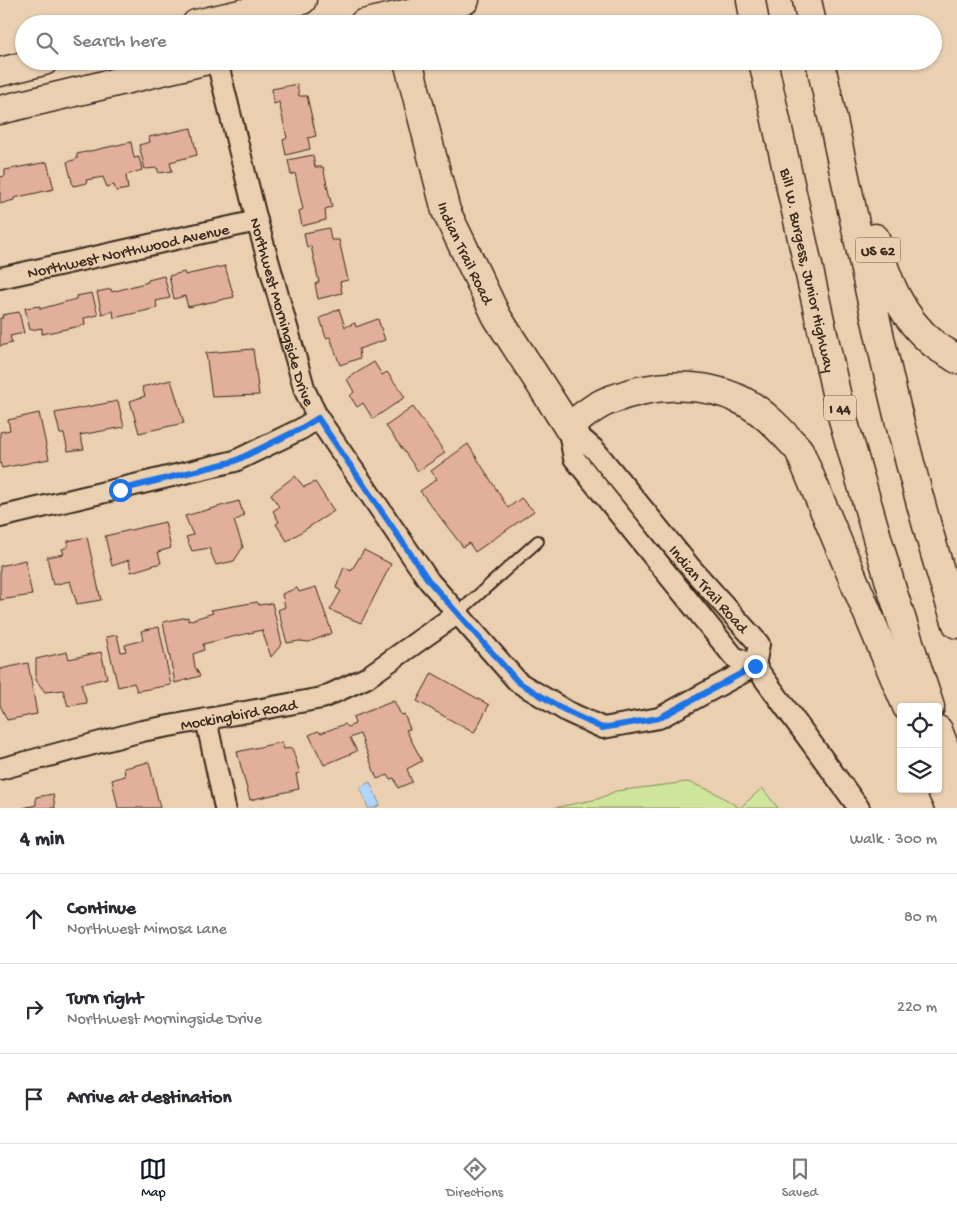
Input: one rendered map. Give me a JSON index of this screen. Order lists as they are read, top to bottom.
{
  "streets": {
    "main road": [
      "US 62",
      "Indian Trail Road",
      "Bill W. Burgess, Junior Highway",
      "I 44"
    ],
    "street": ["Northwest Northwood Avenue", "Northwest Morningside Drive", "Mockingbird Road"]
  },
  "crossings": [
    ["Northwest Northwood Avenue", "Northwest Morningside Drive"],
    ["Indian Trail Road", "Northwest Morningside Drive"],
    ["Northwest Morningside Drive", "Mockingbird Road"]
  ],
  "page": {
    "search": "Search here",
    "heading": ["4 min", "Walk · 300 m"],
    "list": [
      ["Continue", "Northwest Mimosa Lane", "80 m"],
      ["Turn right", "Northwest Morningside Drive", "220 m"],
      "Arrive at destination"
    ],
    "nav": ["Map", "Directions", "Saved"]
  }
}
